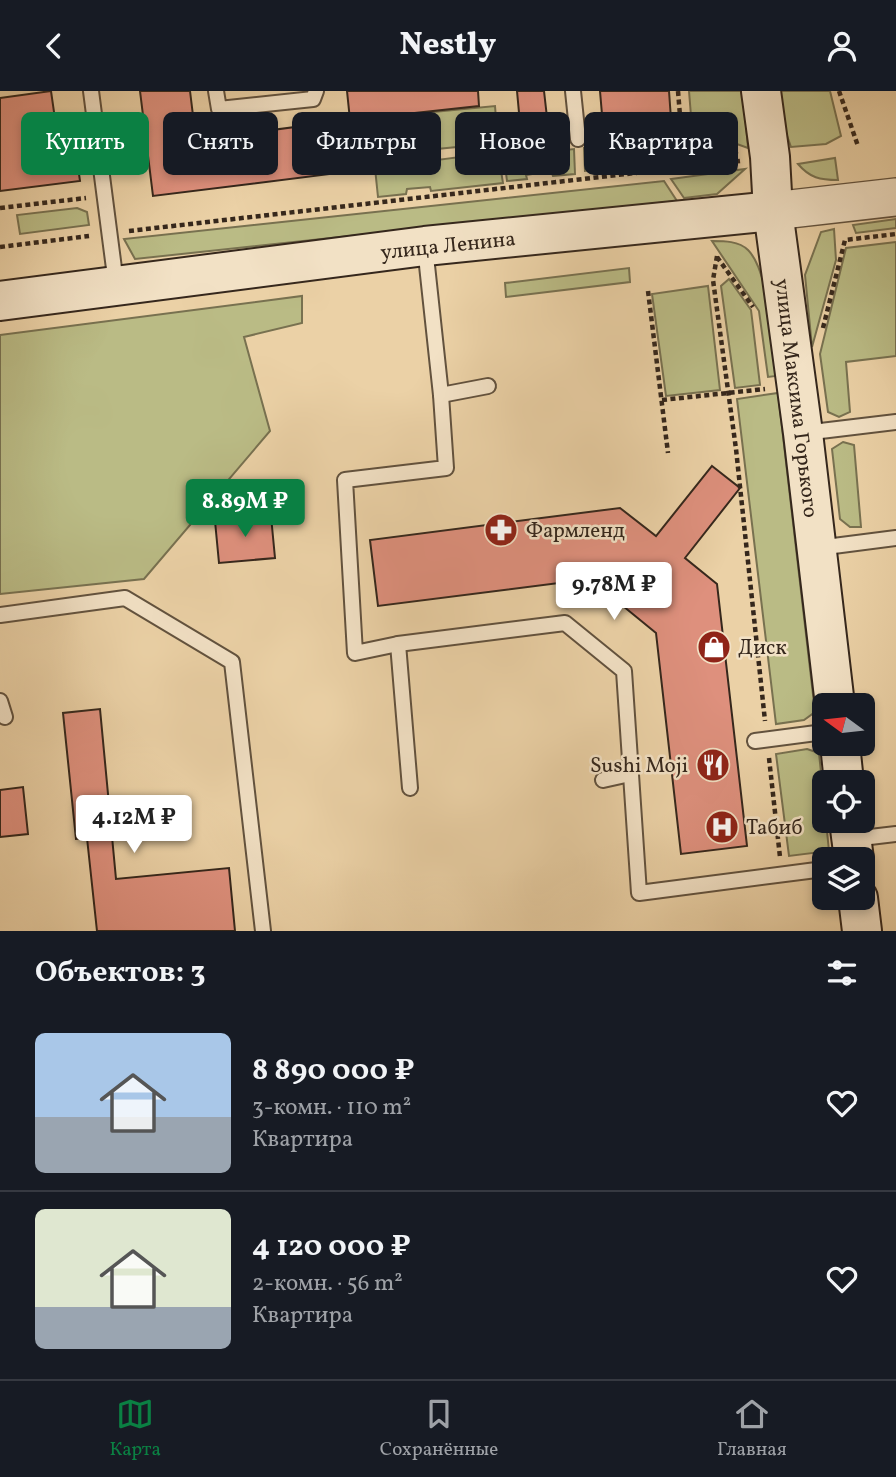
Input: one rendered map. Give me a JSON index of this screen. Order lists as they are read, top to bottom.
{
  "streets": {
    "main road": ["улица Ленина", "улица Максима Горького"]
  },
  "crossings": [
    ["улица Ленина", "улица Максима Горького"]
  ],
  "places": {
    "pharmacy": ["Фармленд"],
    "shop": ["Диск"],
    "restaurant": ["Sushi Moji"],
    "hospital": ["Табиб"]
  },
  "north": "left",
  "page": {
    "header": "Nestly",
    "chip": [
      "Купить",
      "Снять",
      "Фильтры",
      "Новое",
      "Квартира"
    ],
    "price": ["8.89M ₽", "9.78M ₽", "4.12M ₽"],
    "heading": "Объектов: 3",
    "list": [
      {
        "name": "8 890 000 ₽",
        "note": "3-комн. · 110 m² · Квартира"
      },
      {
        "name": "4 120 000 ₽",
        "note": "2-комн. · 56 m² · Квартира"
      }
    ],
    "tabs": ["Карта", "Сохранённые", "Главная"]
  }
}
